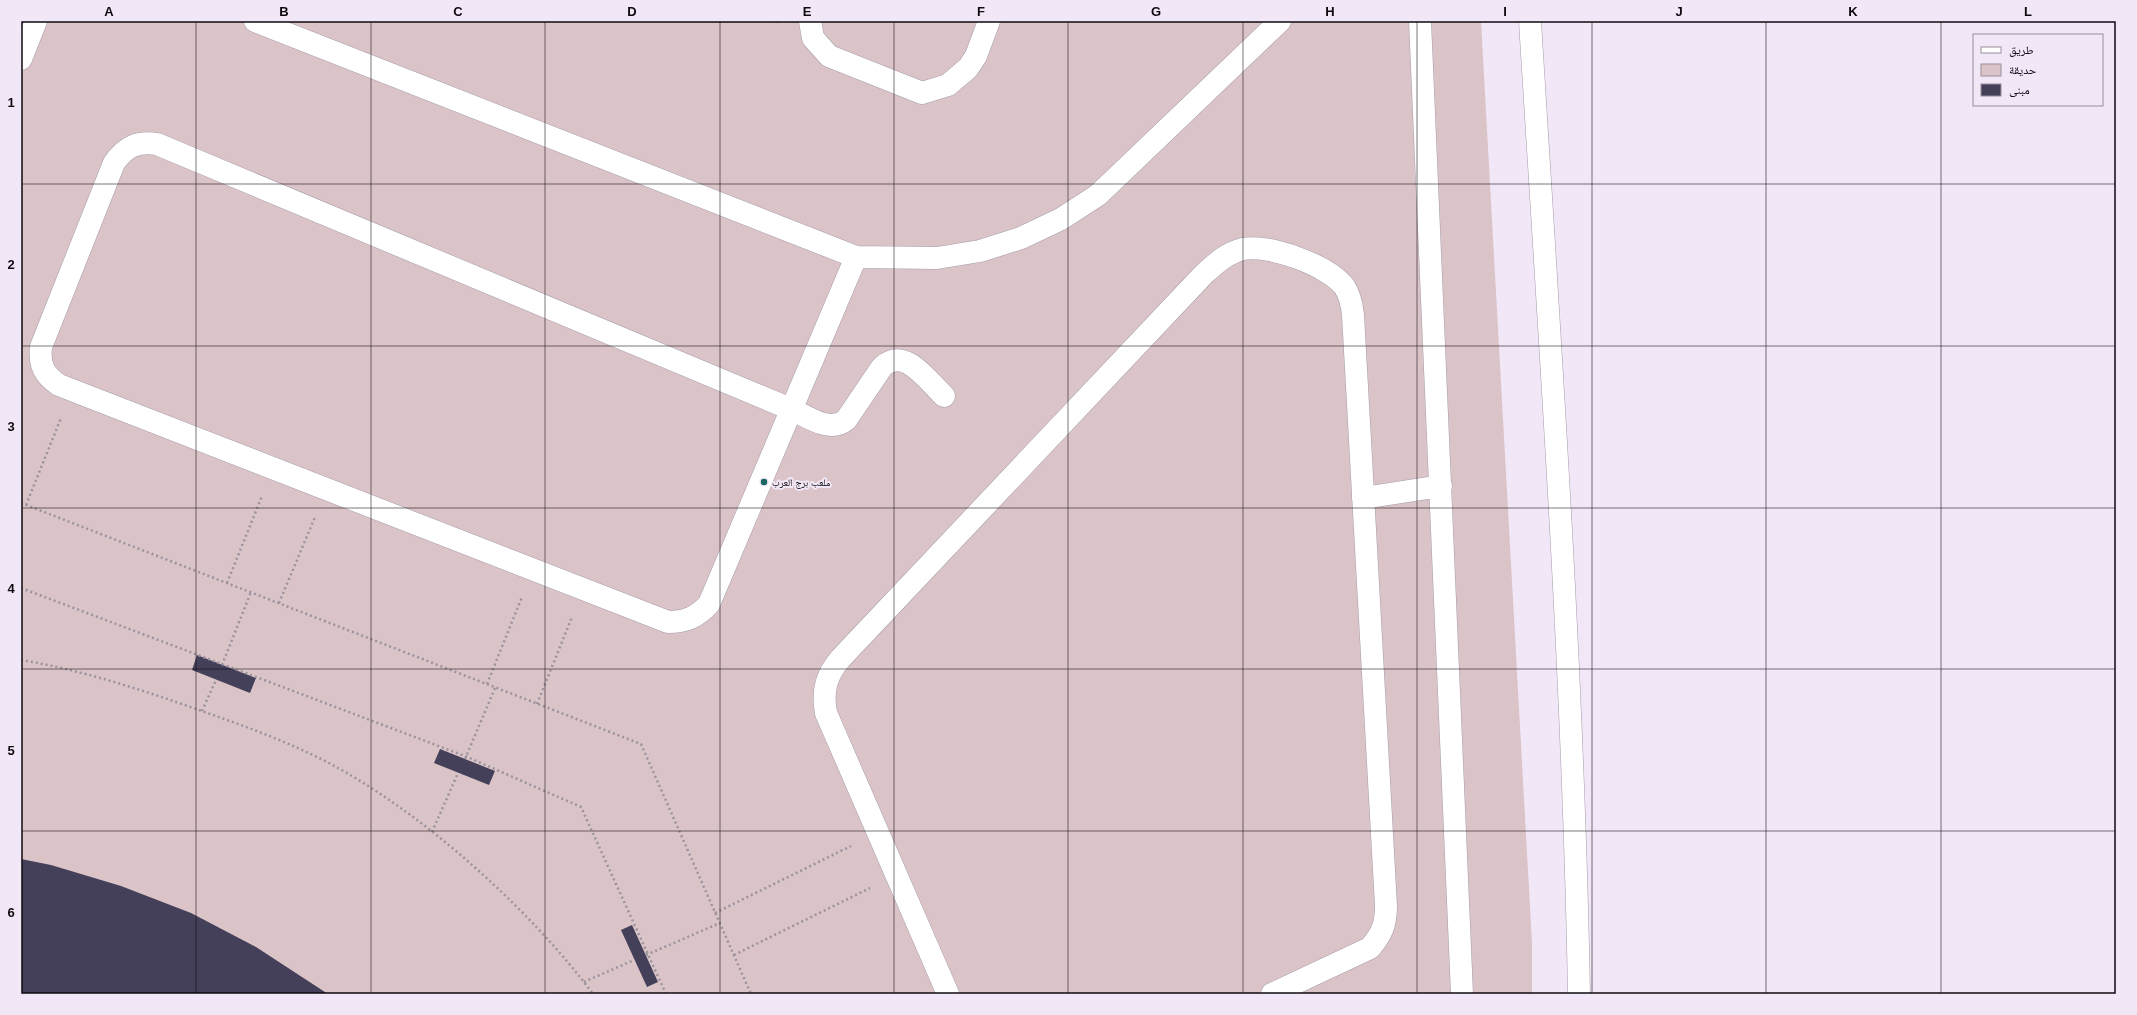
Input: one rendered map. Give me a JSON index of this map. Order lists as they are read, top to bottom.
{
  "places": ["ملعب برج العرب"],
  "legend": ["طريق", "حديقة", "مبنى"],
  "grid": {
    "columns": [
      "A",
      "B",
      "C",
      "D",
      "E",
      "F",
      "G",
      "H",
      "I",
      "J",
      "K",
      "L"
    ],
    "rows": [
      "1",
      "2",
      "3",
      "4",
      "5",
      "6"
    ]
  }
}
